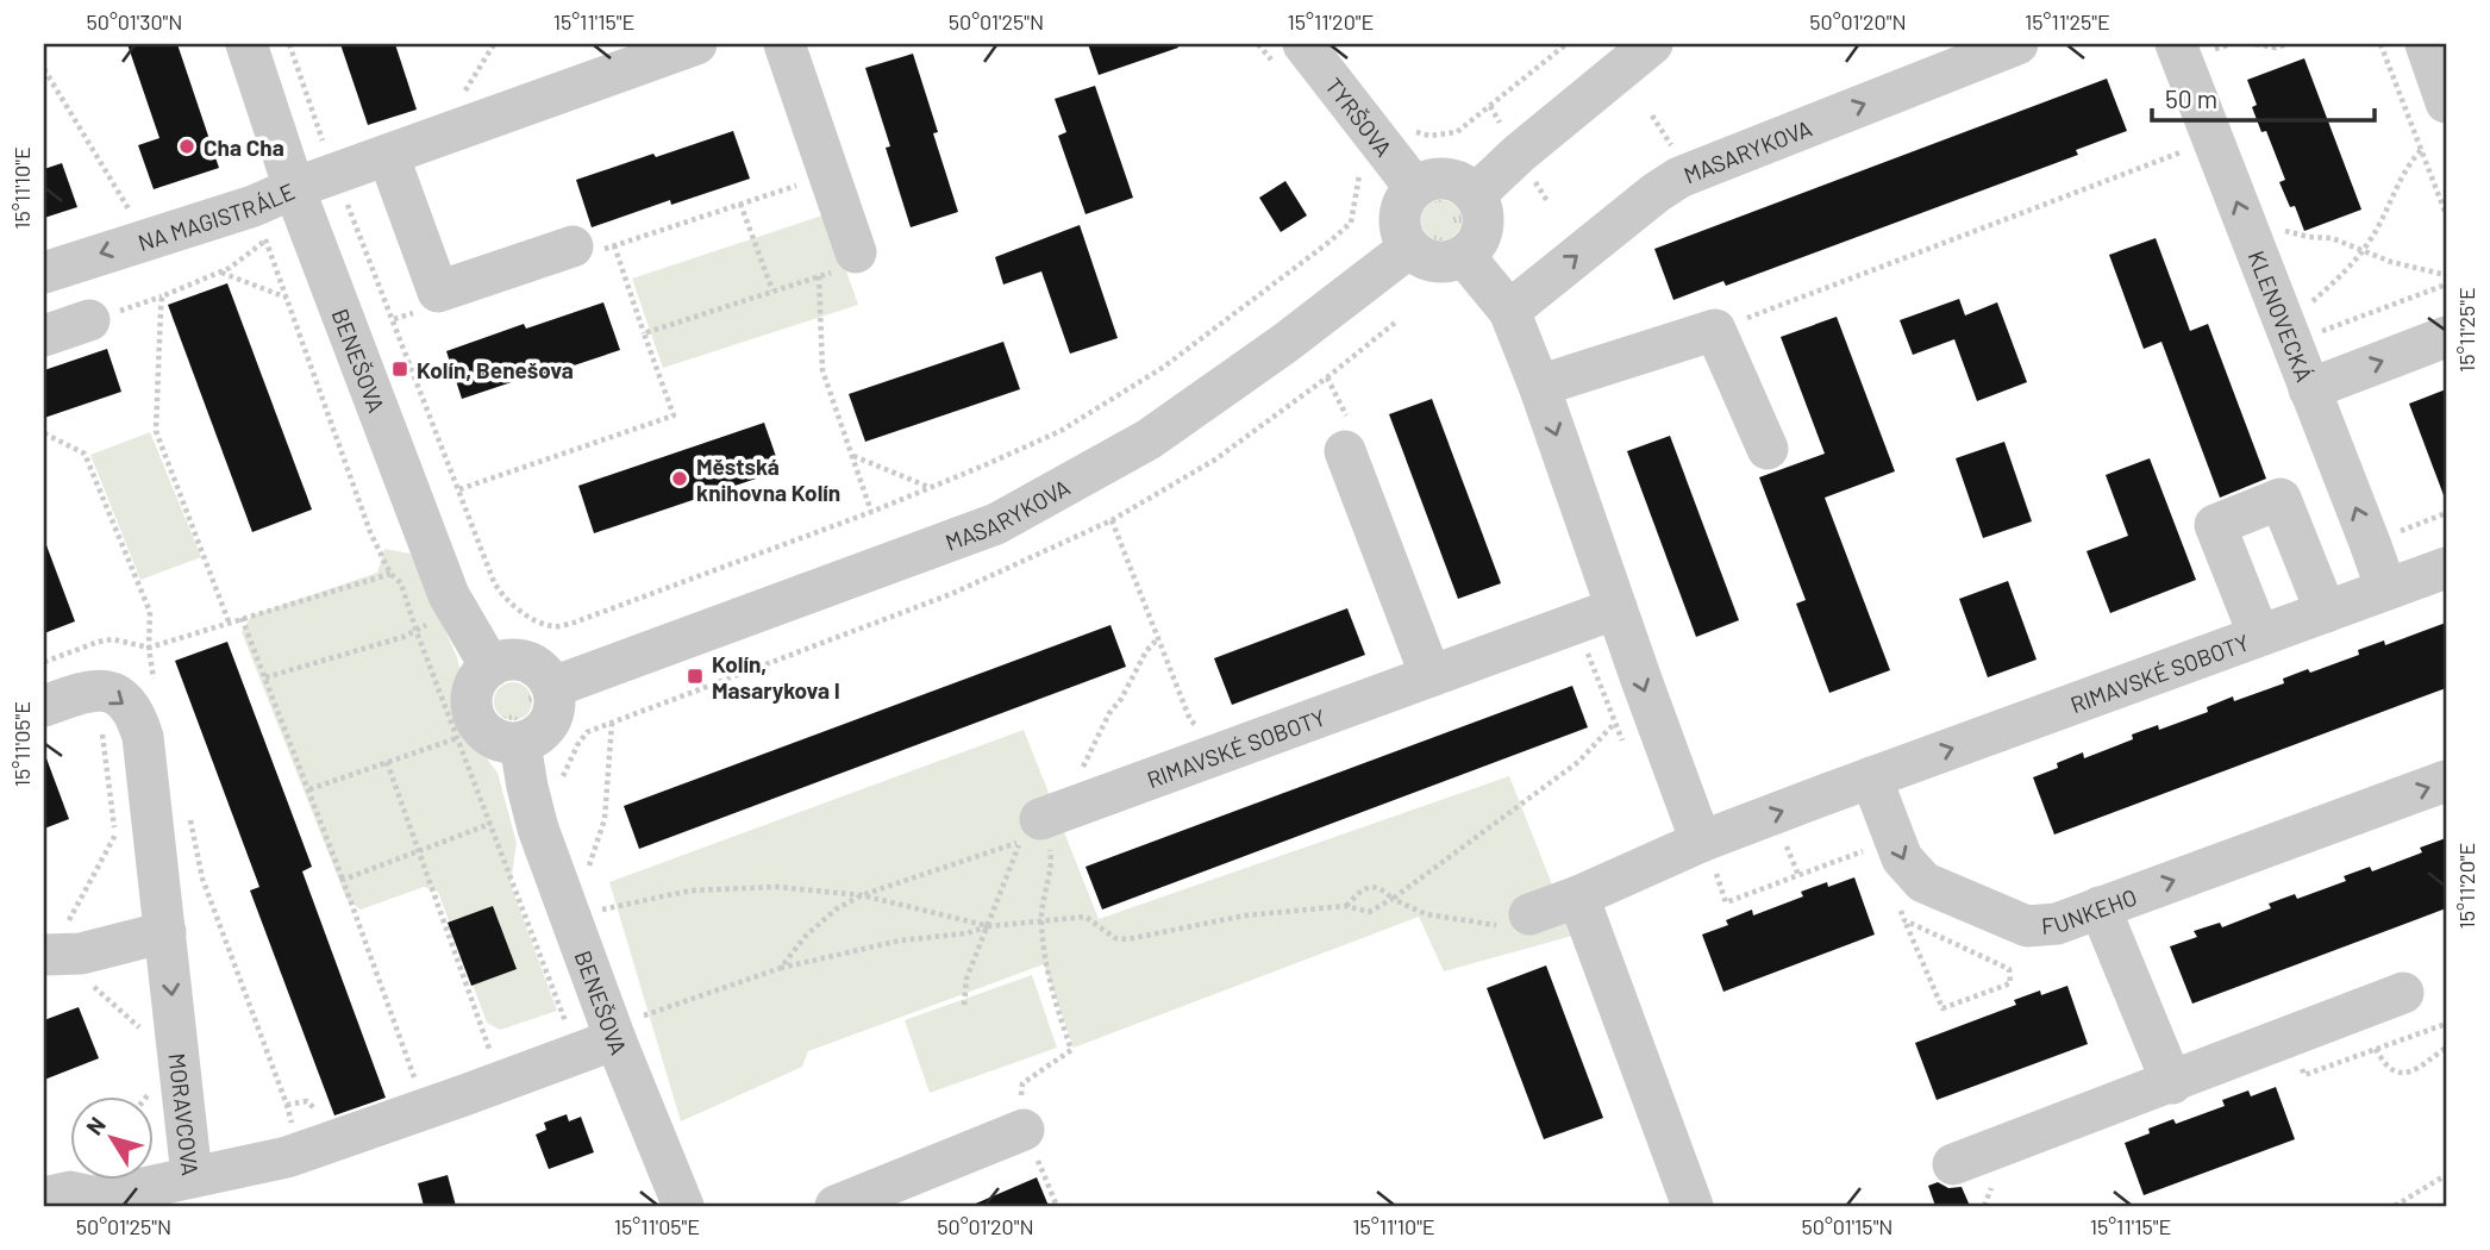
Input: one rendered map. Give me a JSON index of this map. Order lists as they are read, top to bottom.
{
  "streets": {
    "street": [
      "TYRŠOVA",
      "MASARYKOVA",
      "NA MAGISTRÁLE",
      "KLENOVECKÁ",
      "BENEŠOVA",
      "RIMAVSKÉ SOBOTY",
      "FUNKEHO",
      "MORAVCOVA"
    ]
  },
  "crossings": [
    ["TYRŠOVA", "MASARYKOVA"],
    ["MASARYKOVA", "BENEŠOVA"],
    ["NA MAGISTRÁLE", "BENEŠOVA"],
    ["KLENOVECKÁ", "RIMAVSKÉ SOBOTY"],
    ["BENEŠOVA", "MORAVCOVA"],
    ["RIMAVSKÉ SOBOTY", "FUNKEHO"]
  ],
  "one_way": ["KLENOVECKÁ", "MORAVCOVA"],
  "places": {
    "other": ["Cha Cha", "Městská knihovna Kolín"],
    "transit": ["Kolín, Benešova", "Kolín, Masarykova I"]
  },
  "scale_bar": "50 m",
  "north": "top left",
  "coordinates": [
    "50°01'30\"N",
    "15°11'15\"E",
    "50°01'25\"N",
    "15°11'20\"E",
    "50°01'20\"N",
    "15°11'25\"E",
    "15°11'10\"E",
    "15°11'05\"E",
    "50°01'15\"N"
  ]
}
